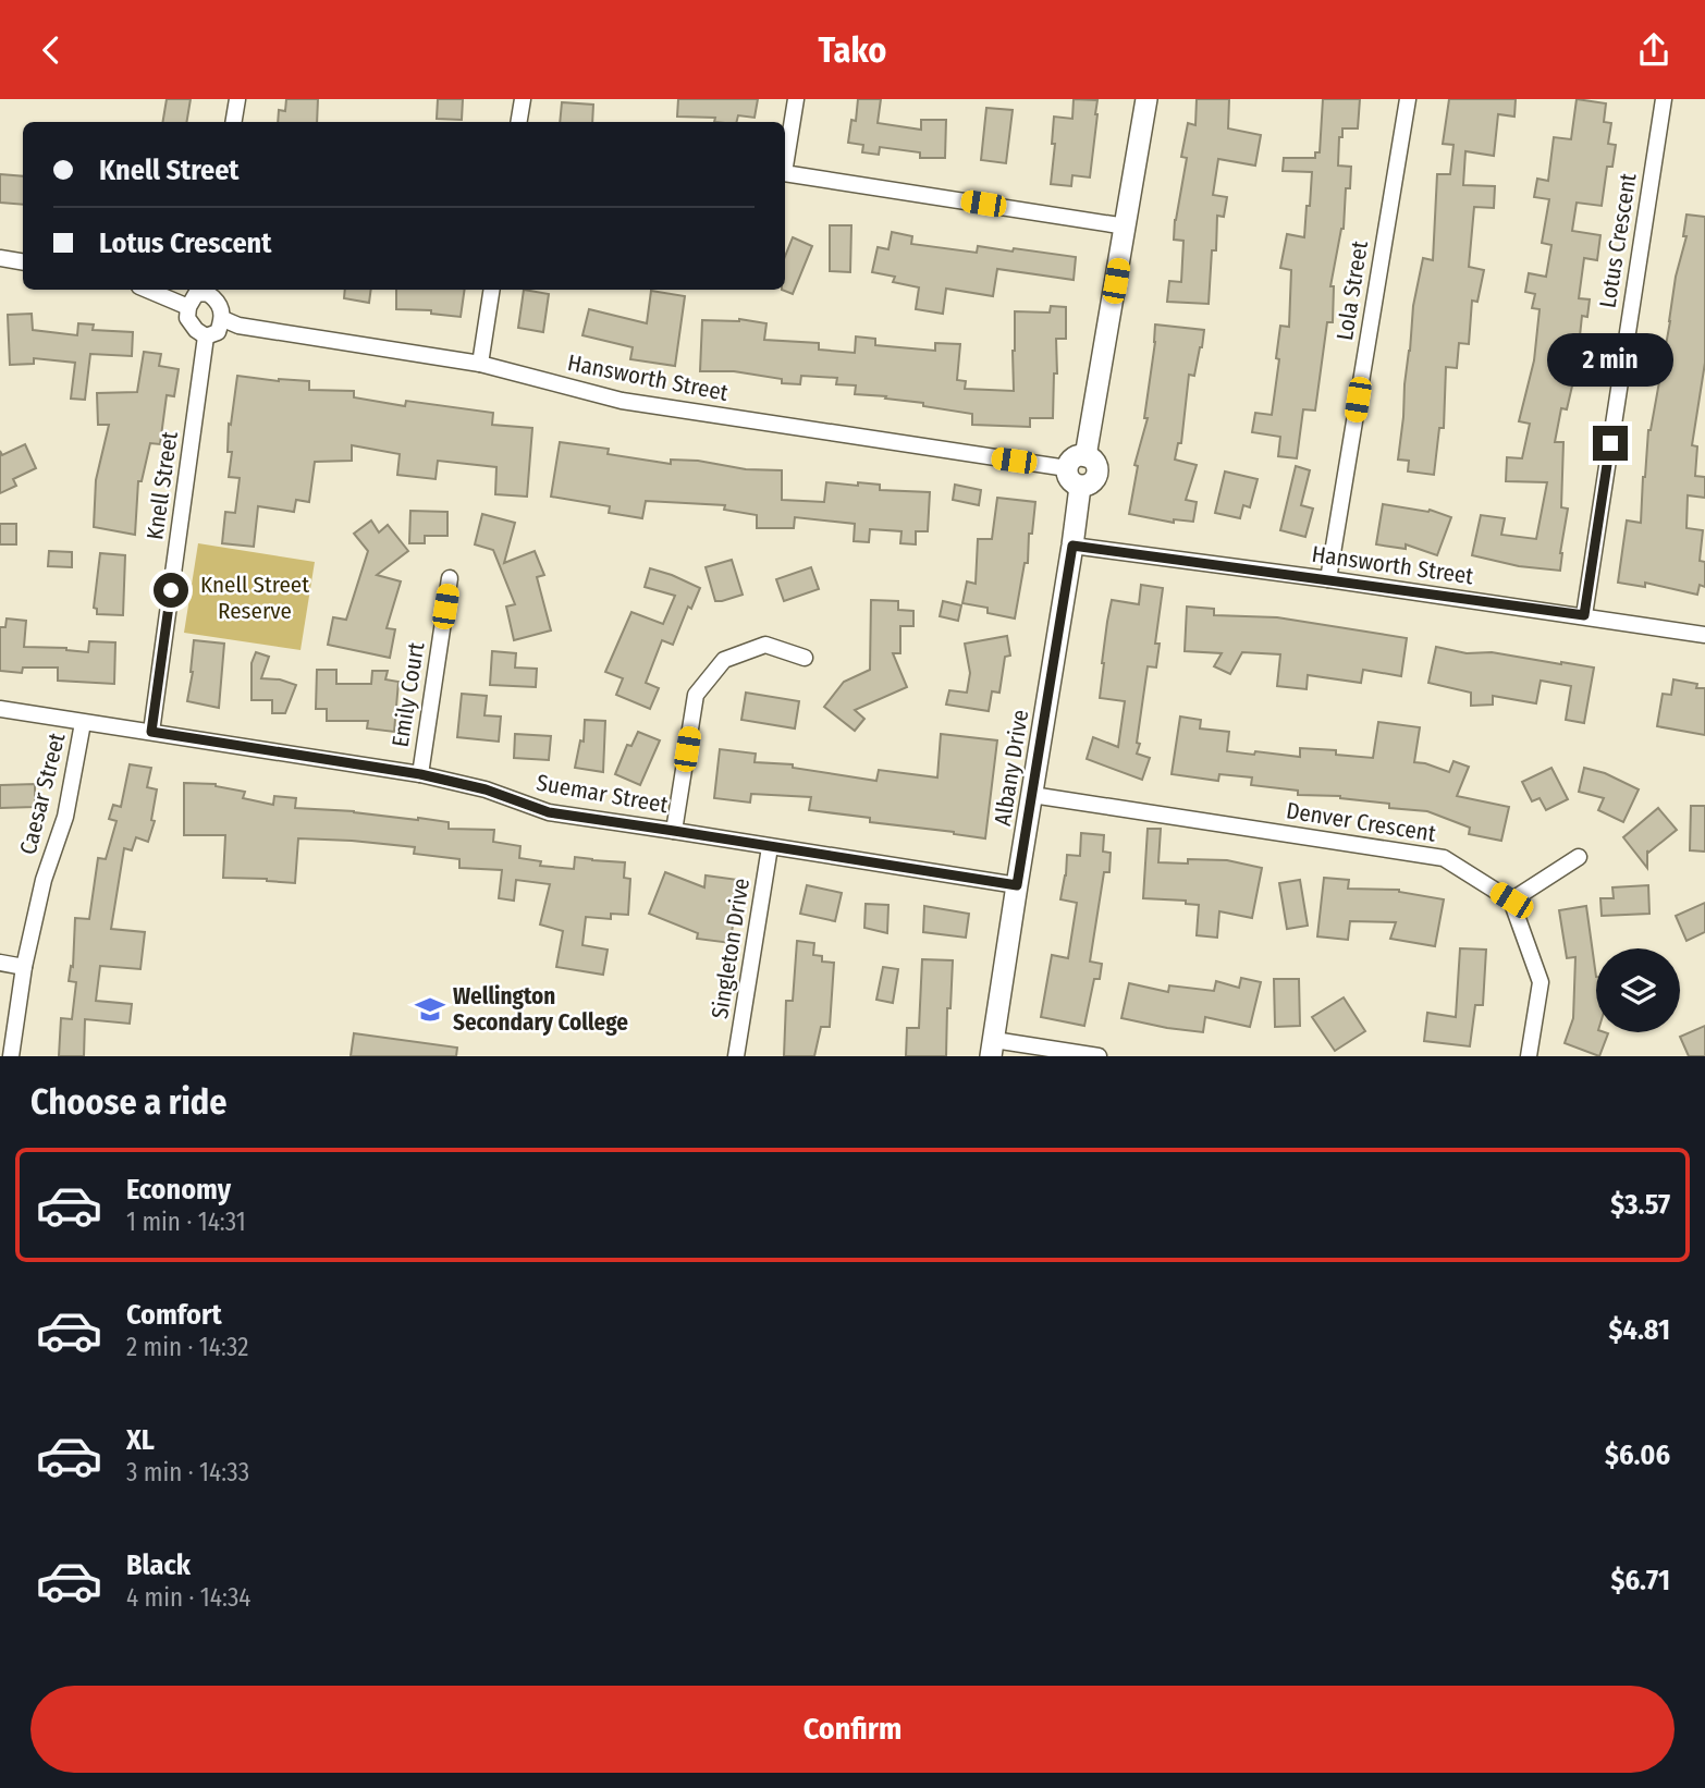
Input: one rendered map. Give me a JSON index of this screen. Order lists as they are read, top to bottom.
{
  "streets": {
    "street": [
      "Lotus Crescent",
      "Lola Street",
      "Hansworth Street",
      "Knell Street",
      "Emily Court",
      "Albany Drive",
      "Caesar Street",
      "Suemar Street",
      "Denver Crescent",
      "Singleton Drive"
    ]
  },
  "crossings": [
    ["Lotus Crescent", "Hansworth Street"],
    ["Lola Street", "Hansworth Street"],
    ["Hansworth Street", "Knell Street"],
    ["Hansworth Street", "Albany Drive"],
    ["Knell Street", "Suemar Street"],
    ["Emily Court", "Suemar Street"],
    ["Albany Drive", "Suemar Street"],
    ["Albany Drive", "Denver Crescent"],
    ["Caesar Street", "Suemar Street"],
    ["Suemar Street", "Singleton Drive"]
  ],
  "parks": ["Knell Street Reserve"],
  "places": {
    "school or university": ["Wellington Secondary College"]
  },
  "page": {
    "header": "Tako",
    "banner": ["Knell Street", "Lotus Crescent"],
    "bubble": "2 min",
    "heading": "Choose a ride",
    "list": [
      {
        "name": "Economy",
        "note": "1 min · 14:31",
        "value": "$3.57"
      },
      {
        "name": "Comfort",
        "note": "2 min · 14:32",
        "value": "$4.81"
      },
      {
        "name": "XL",
        "note": "3 min · 14:33",
        "value": "$6.06"
      },
      {
        "name": "Black",
        "note": "4 min · 14:34",
        "value": "$6.71"
      }
    ],
    "buttons": "Confirm"
  }
}
